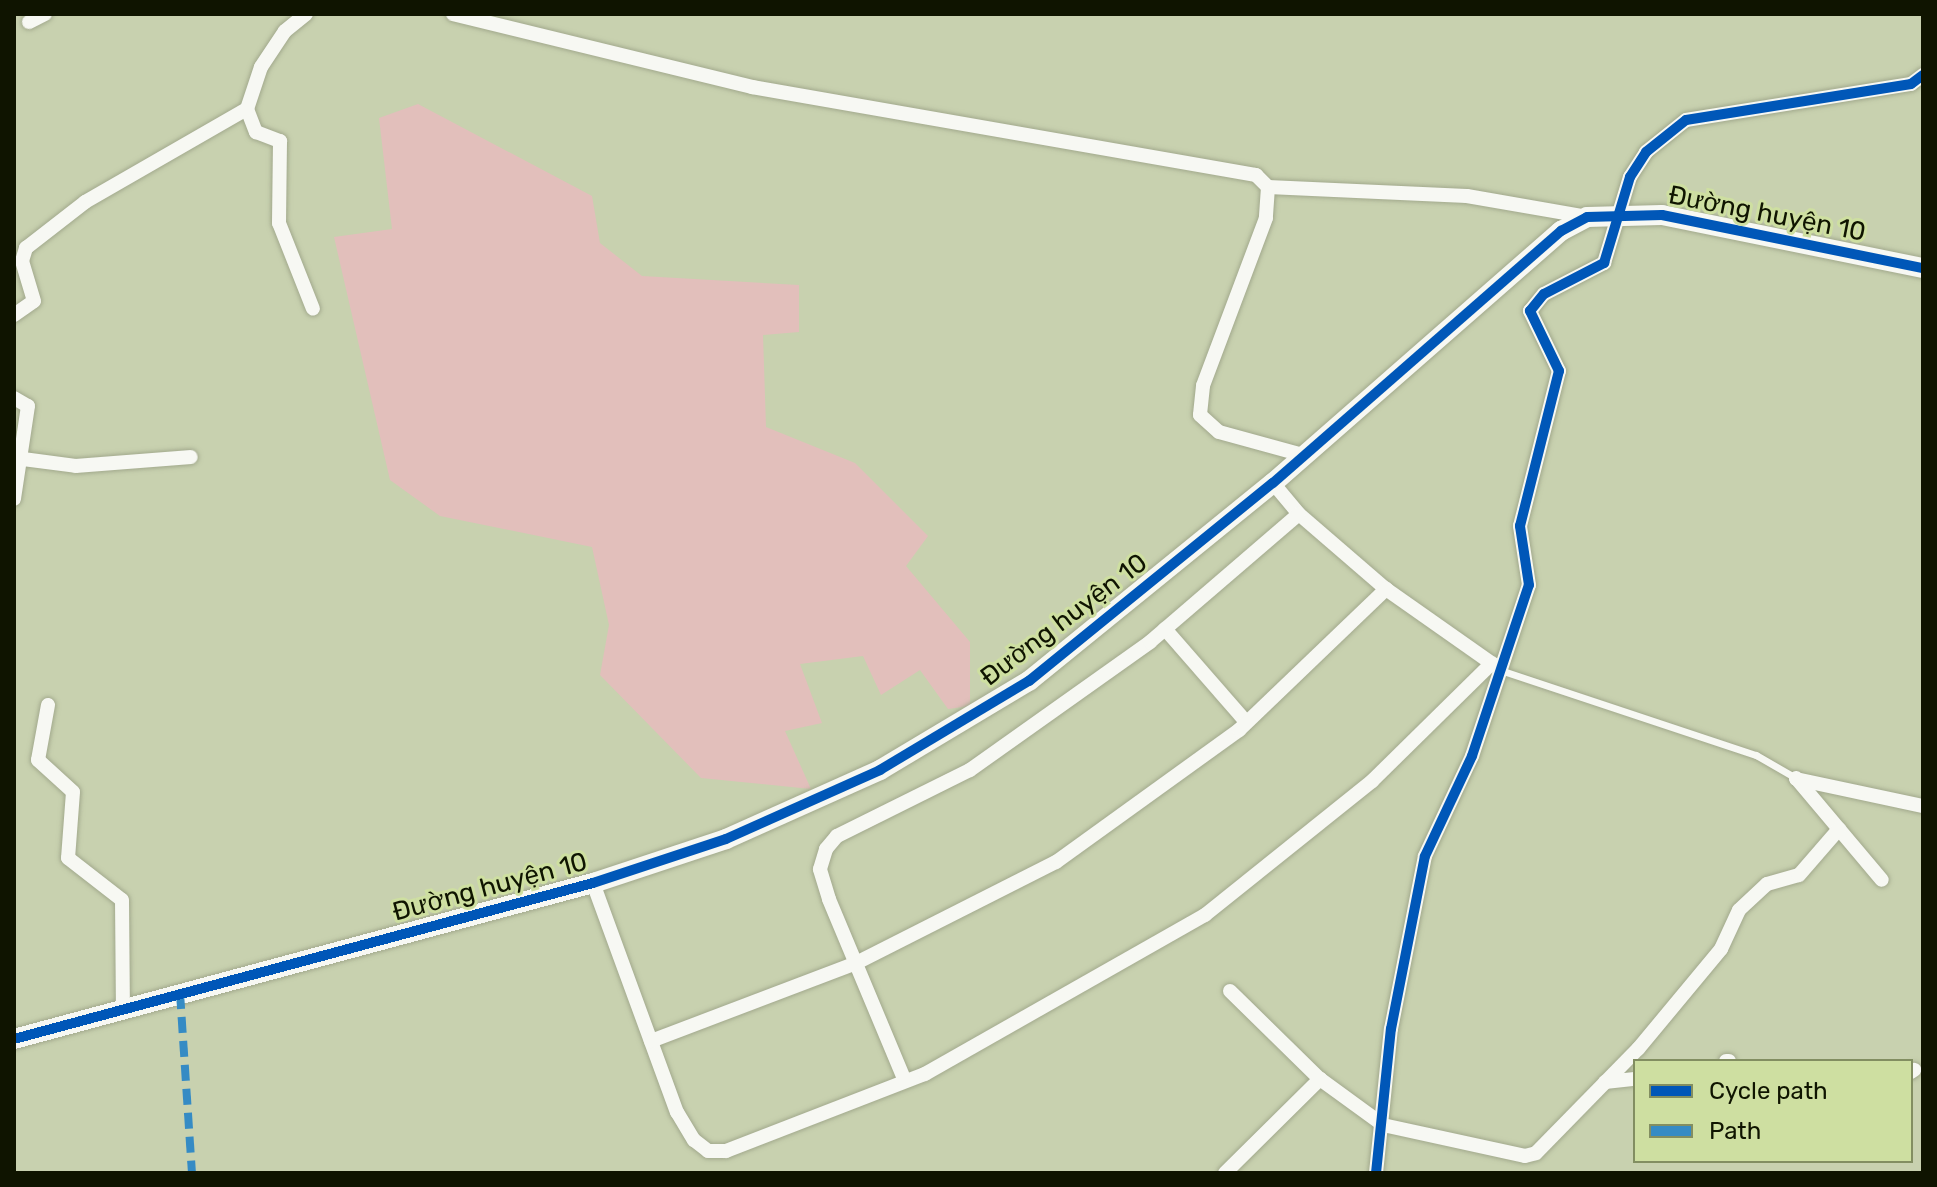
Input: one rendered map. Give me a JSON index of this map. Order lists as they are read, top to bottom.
{
  "streets": {
    "street": ["Đường huyện 10"]
  },
  "legend": ["Cycle path", "Path"]
}
